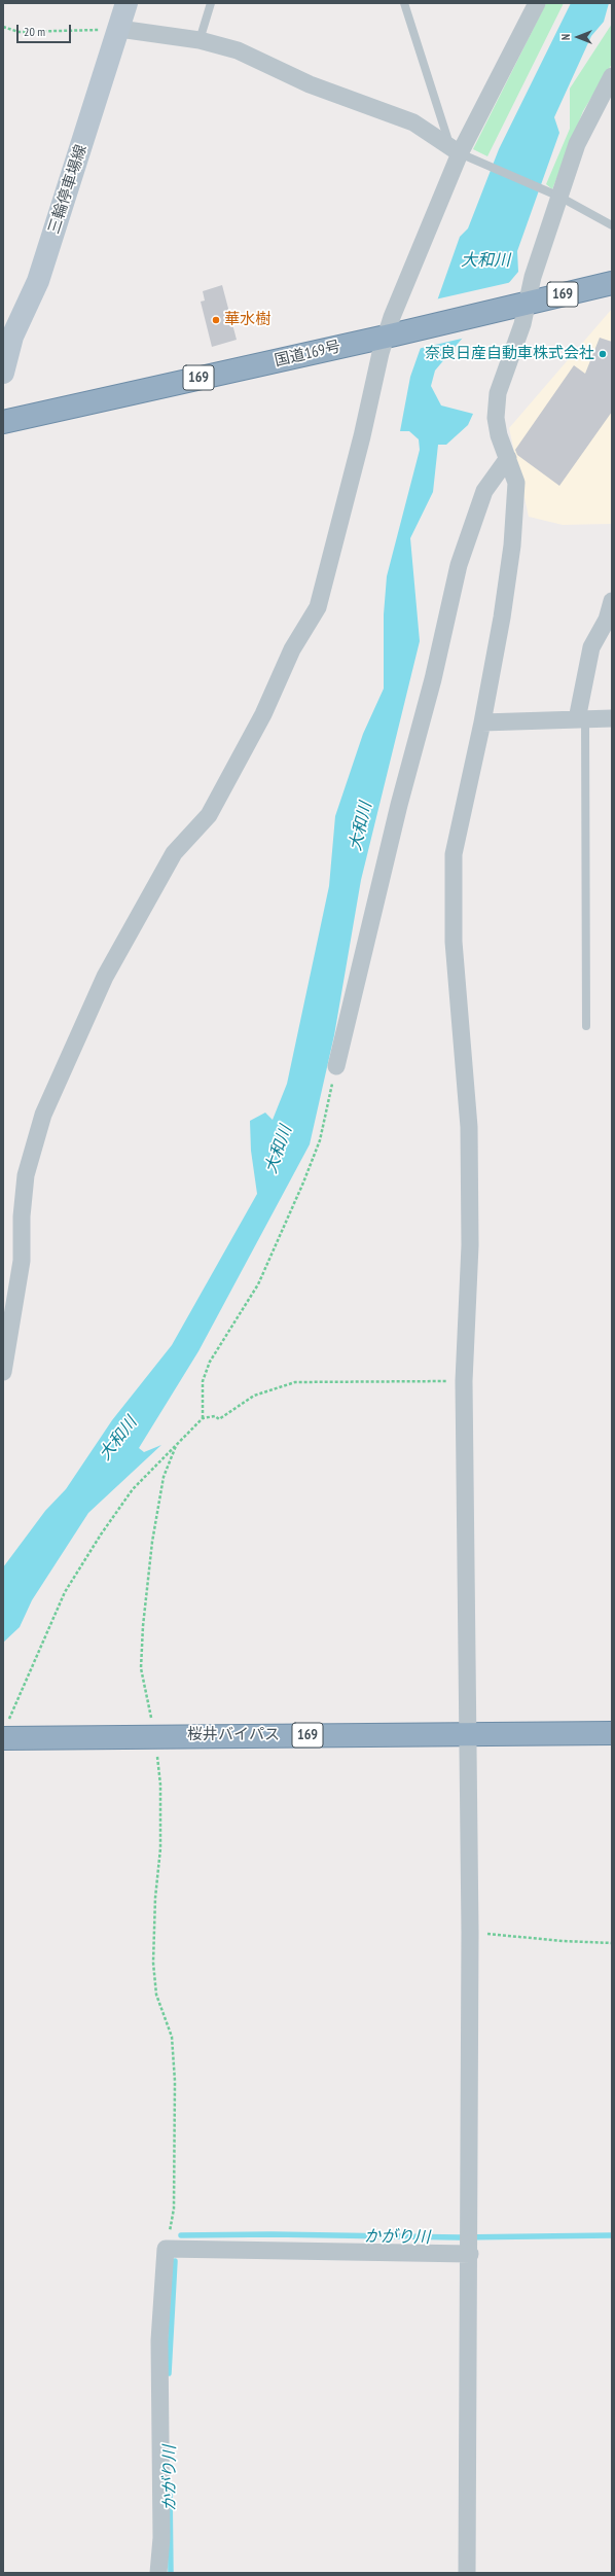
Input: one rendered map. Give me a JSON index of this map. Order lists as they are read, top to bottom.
{
  "streets": {
    "highway": ["169", "国道169号", "桜井バイパス"],
    "main road": ["三輪停車場線"]
  },
  "water": ["大和川", "かがり川"],
  "places": ["華水樹", "奈良日産自動車株式会社"],
  "scale_bar": "20 m",
  "north": "left"
}
